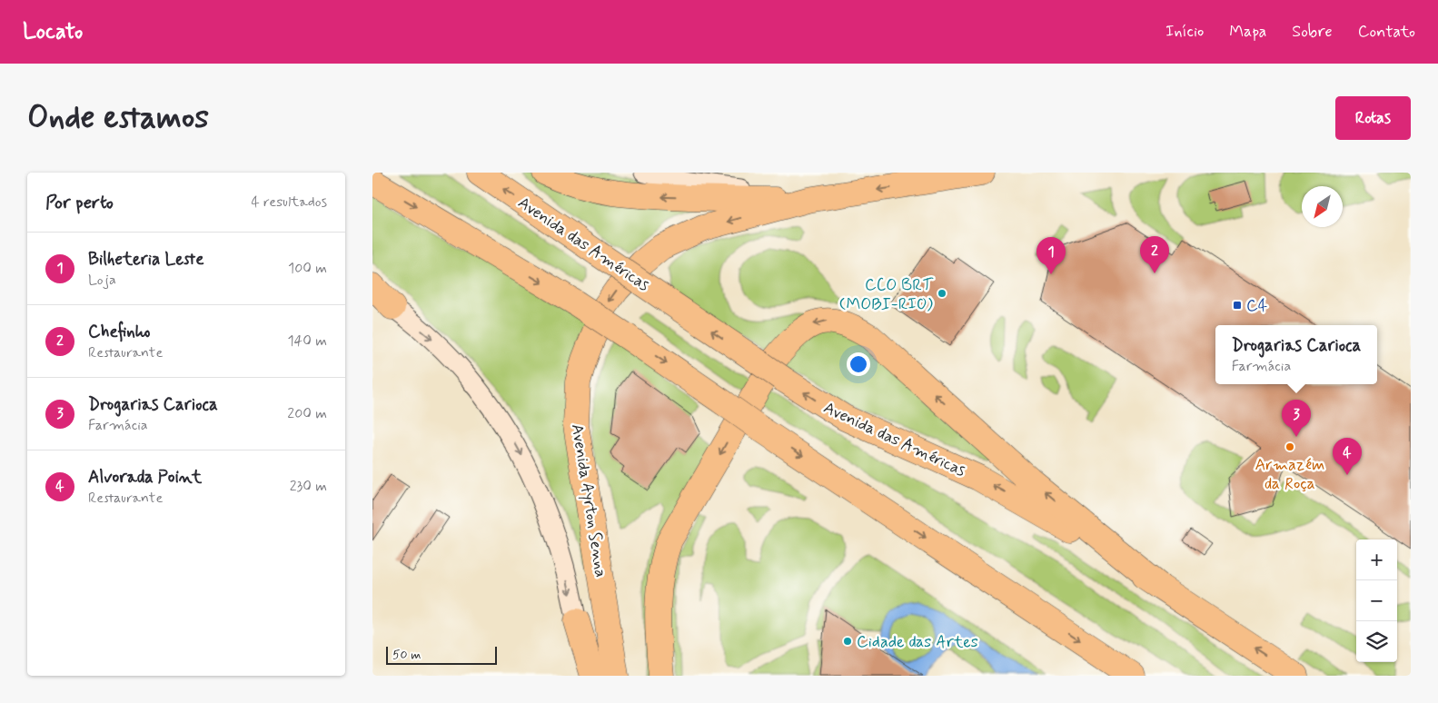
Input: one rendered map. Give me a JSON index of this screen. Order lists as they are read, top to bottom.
{
  "streets": {
    "highway": ["Avenida das Américas", "Avenida Ayrton Senna"]
  },
  "places": {
    "other": ["CCO BRT (MOBI-RIO)", "Armazém da Roça", "Cidade das Artes"],
    "transit": ["C4"]
  },
  "scale_bar": "50 m",
  "north": "bottom left",
  "page": {
    "header": "Locato",
    "nav": [
      "Início",
      "Mapa",
      "Sobre",
      "Contato"
    ],
    "buttons": "Rotas",
    "title": "Onde estamos",
    "heading": ["Por perto", "4 resultados"],
    "list": [
      {
        "mark": "1",
        "name": "Bilheteria Leste",
        "note": "Loja",
        "value": "100 m"
      },
      {
        "mark": "2",
        "name": "Chefinho",
        "note": "Restaurante",
        "value": "140 m"
      },
      {
        "mark": "3",
        "name": "Drogarias Carioca",
        "note": "Farmácia",
        "value": "200 m"
      },
      {
        "mark": "4",
        "name": "Alvorada Point",
        "note": "Restaurante",
        "value": "230 m"
      }
    ],
    "pins": [
      "2",
      "1",
      "3",
      "4"
    ],
    "popup": ["Drogarias Carioca", "Farmácia"],
    "map_buttons": ["+", "−"],
    "scale": "50 m"
  }
}
